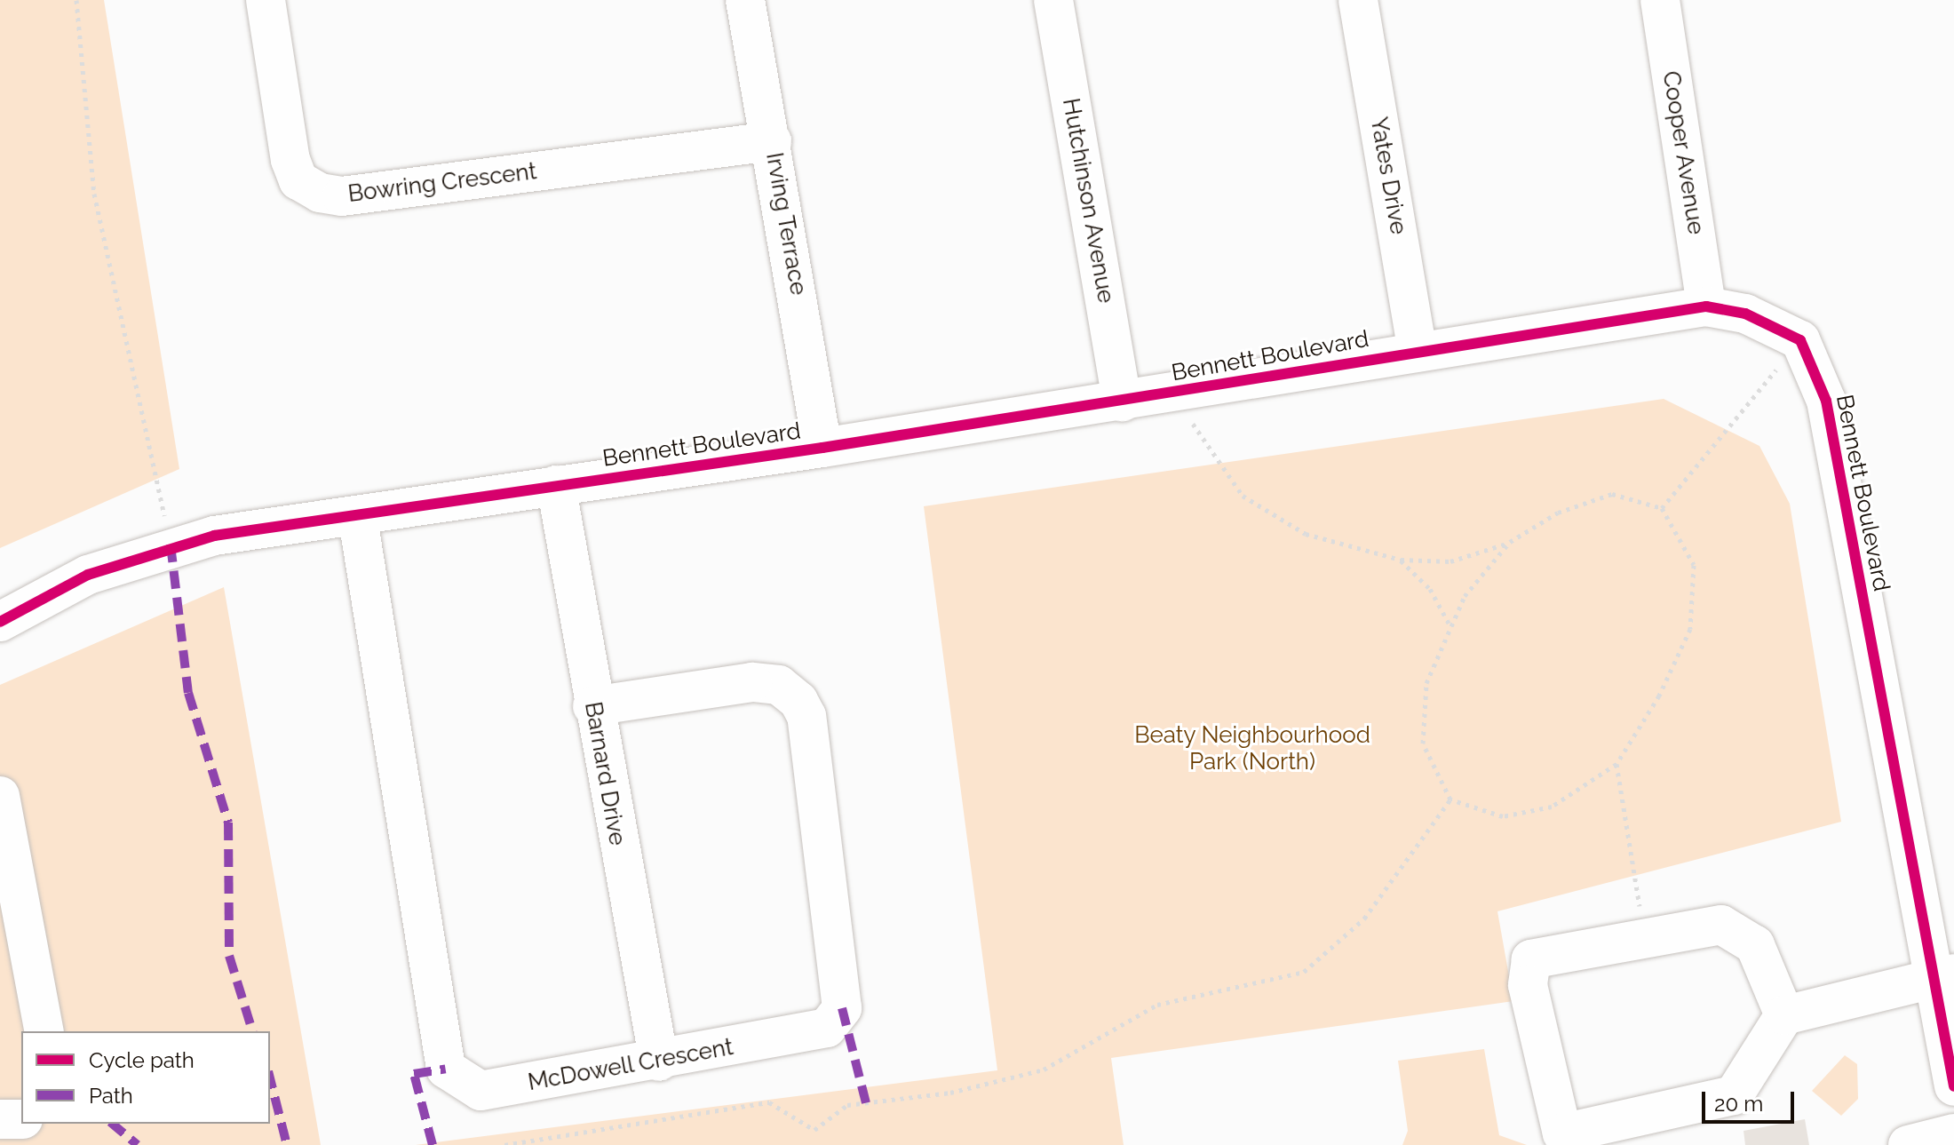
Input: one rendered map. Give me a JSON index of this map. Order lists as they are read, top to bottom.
{
  "streets": {
    "street": [
      "Cooper Avenue",
      "Yates Drive",
      "Bowring Crescent",
      "Hutchinson Avenue",
      "Irving Terrace",
      "Bennett Boulevard",
      "Barnard Drive",
      "McDowell Crescent"
    ]
  },
  "crossings": [
    ["Cooper Avenue", "Bennett Boulevard"],
    ["Yates Drive", "Bennett Boulevard"],
    ["Bowring Crescent", "Irving Terrace"],
    ["Hutchinson Avenue", "Bennett Boulevard"],
    ["Irving Terrace", "Bennett Boulevard"],
    ["Bennett Boulevard", "Barnard Drive"],
    ["Bennett Boulevard", "McDowell Crescent"],
    ["Barnard Drive", "McDowell Crescent"]
  ],
  "parks": ["Beaty Neighbourhood Park (North)"],
  "legend": ["Cycle path", "Path"],
  "scale_bar": "20 m"
}
